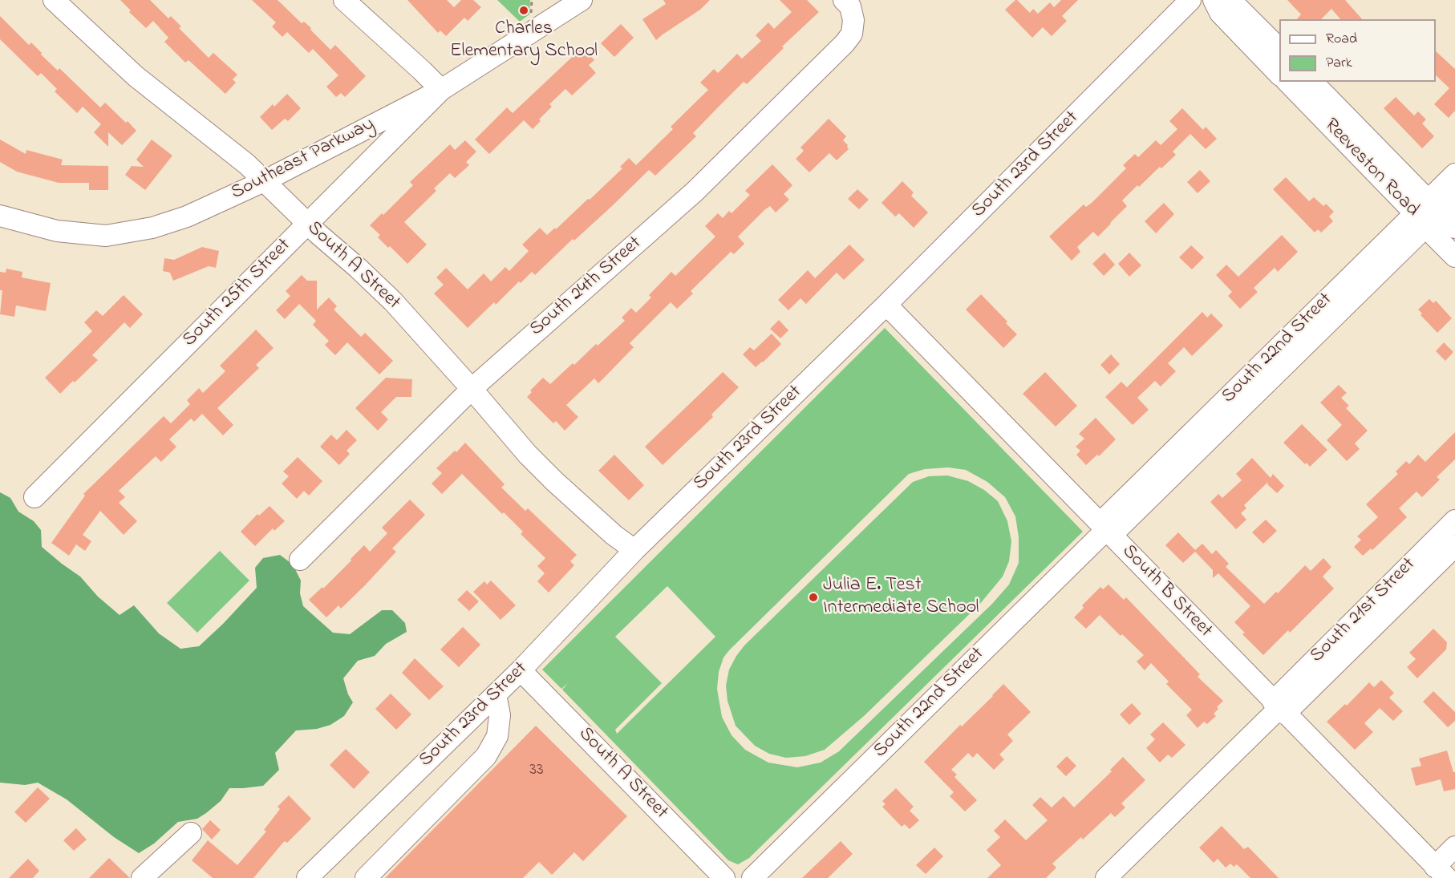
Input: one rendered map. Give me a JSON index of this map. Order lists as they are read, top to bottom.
{
  "streets": {
    "street": [
      "Southeast Parkway",
      "South 23rd Street",
      "Reeveston Road",
      "South A Street",
      "South 24th Street",
      "South 25th Street",
      "South 22nd Street",
      "South B Street",
      "South 21st Street"
    ]
  },
  "crossings": [
    ["Southeast Parkway", "South A Street"],
    ["Southeast Parkway", "South 25th Street"],
    ["South 23rd Street", "South A Street"],
    ["South 23rd Street", "South B Street"],
    ["Reeveston Road", "South 22nd Street"],
    ["South A Street", "South 24th Street"],
    ["South A Street", "South 25th Street"],
    ["South 22nd Street", "South B Street"],
    ["South B Street", "South 21st Street"]
  ],
  "places": ["Charles Elementary School", "Julia E. Test Intermediate School"],
  "house_numbers": ["33"],
  "legend": ["Road", "Park"]
}
